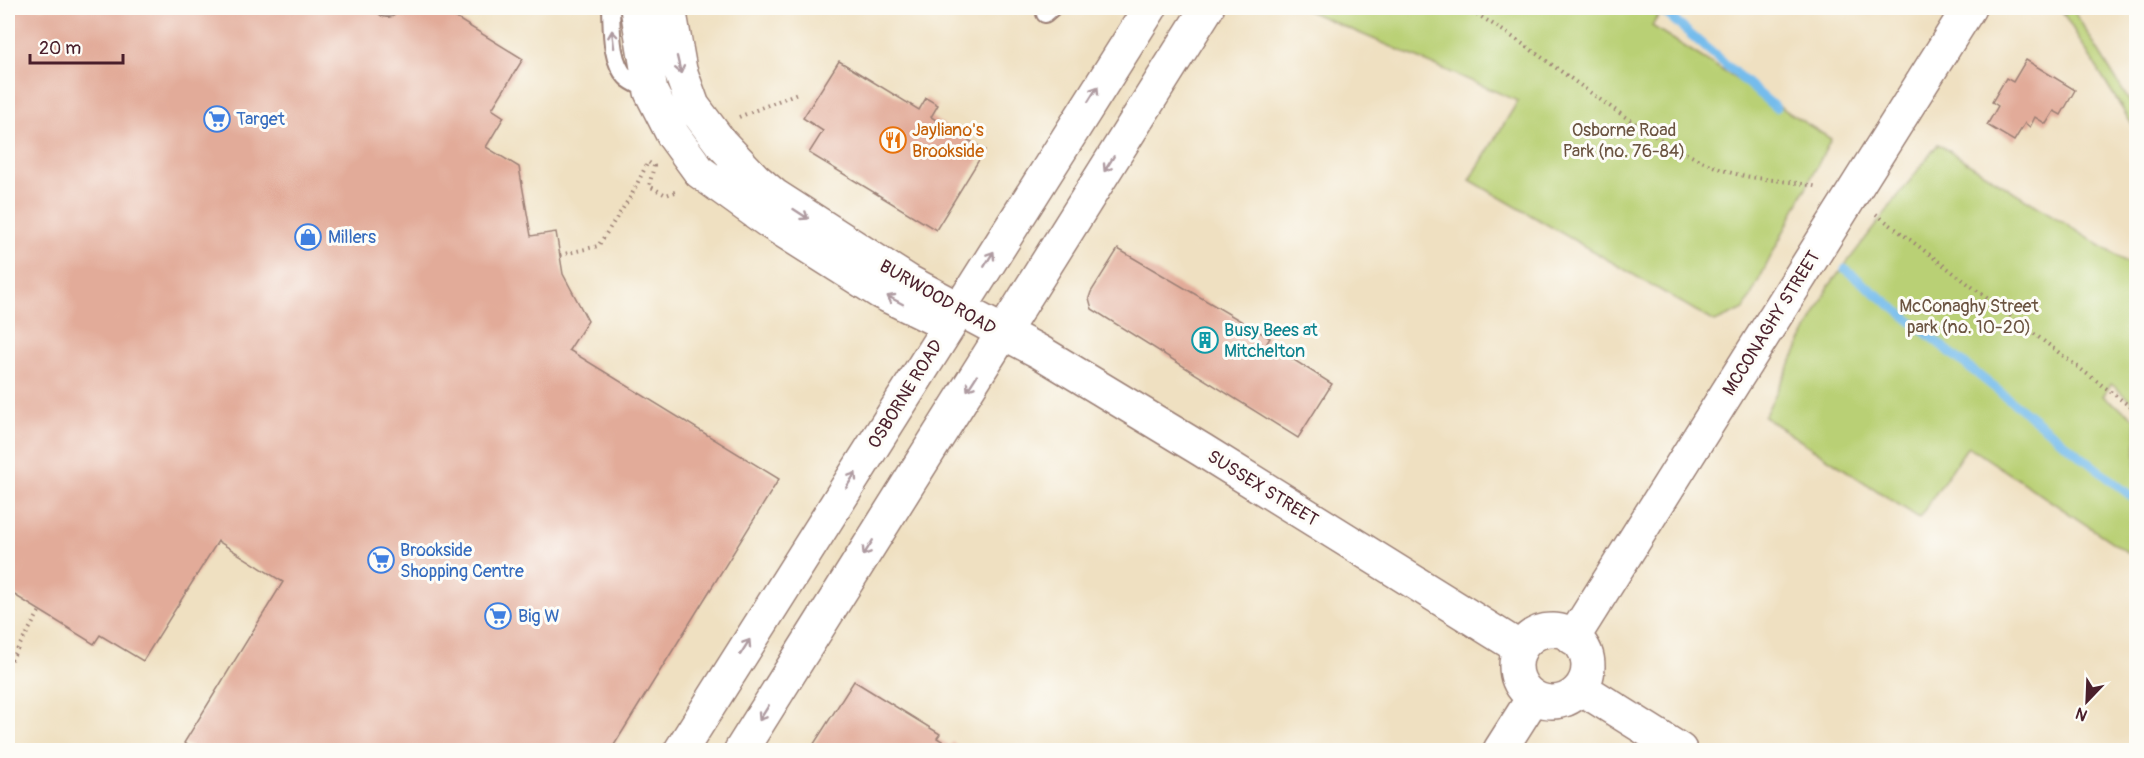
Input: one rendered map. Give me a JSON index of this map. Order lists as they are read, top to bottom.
{
  "streets": {
    "street": [
      "BURWOOD ROAD",
      "MCCONAGHY STREET",
      "OSBORNE ROAD",
      "SUSSEX STREET"
    ]
  },
  "crossings": [
    ["BURWOOD ROAD", "OSBORNE ROAD"],
    ["BURWOOD ROAD", "SUSSEX STREET"],
    ["MCCONAGHY STREET", "SUSSEX STREET"]
  ],
  "parks": ["Osborne Road Park (no. 76-84)", "McConaghy Street park (no. 10-20)"],
  "places": {
    "supermarket": ["Target", "Brookside Shopping Centre", "Big W"],
    "restaurant": ["Jayliano's Brookside"],
    "shop": ["Millers"],
    "building": ["Busy Bees at Mitchelton"]
  },
  "scale_bar": "20 m",
  "north": "bottom left"
}
